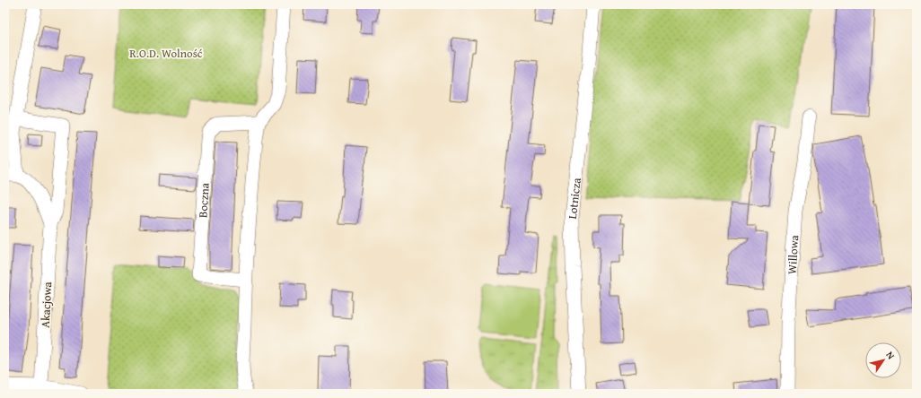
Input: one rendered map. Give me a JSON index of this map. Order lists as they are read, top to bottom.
{
  "streets": {
    "street": [
      "Lotnicza",
      "Boczna",
      "Willowa",
      "Akacjowa"
    ]
  },
  "parks": ["R.O.D. Wolność"],
  "north": "top right"
}
